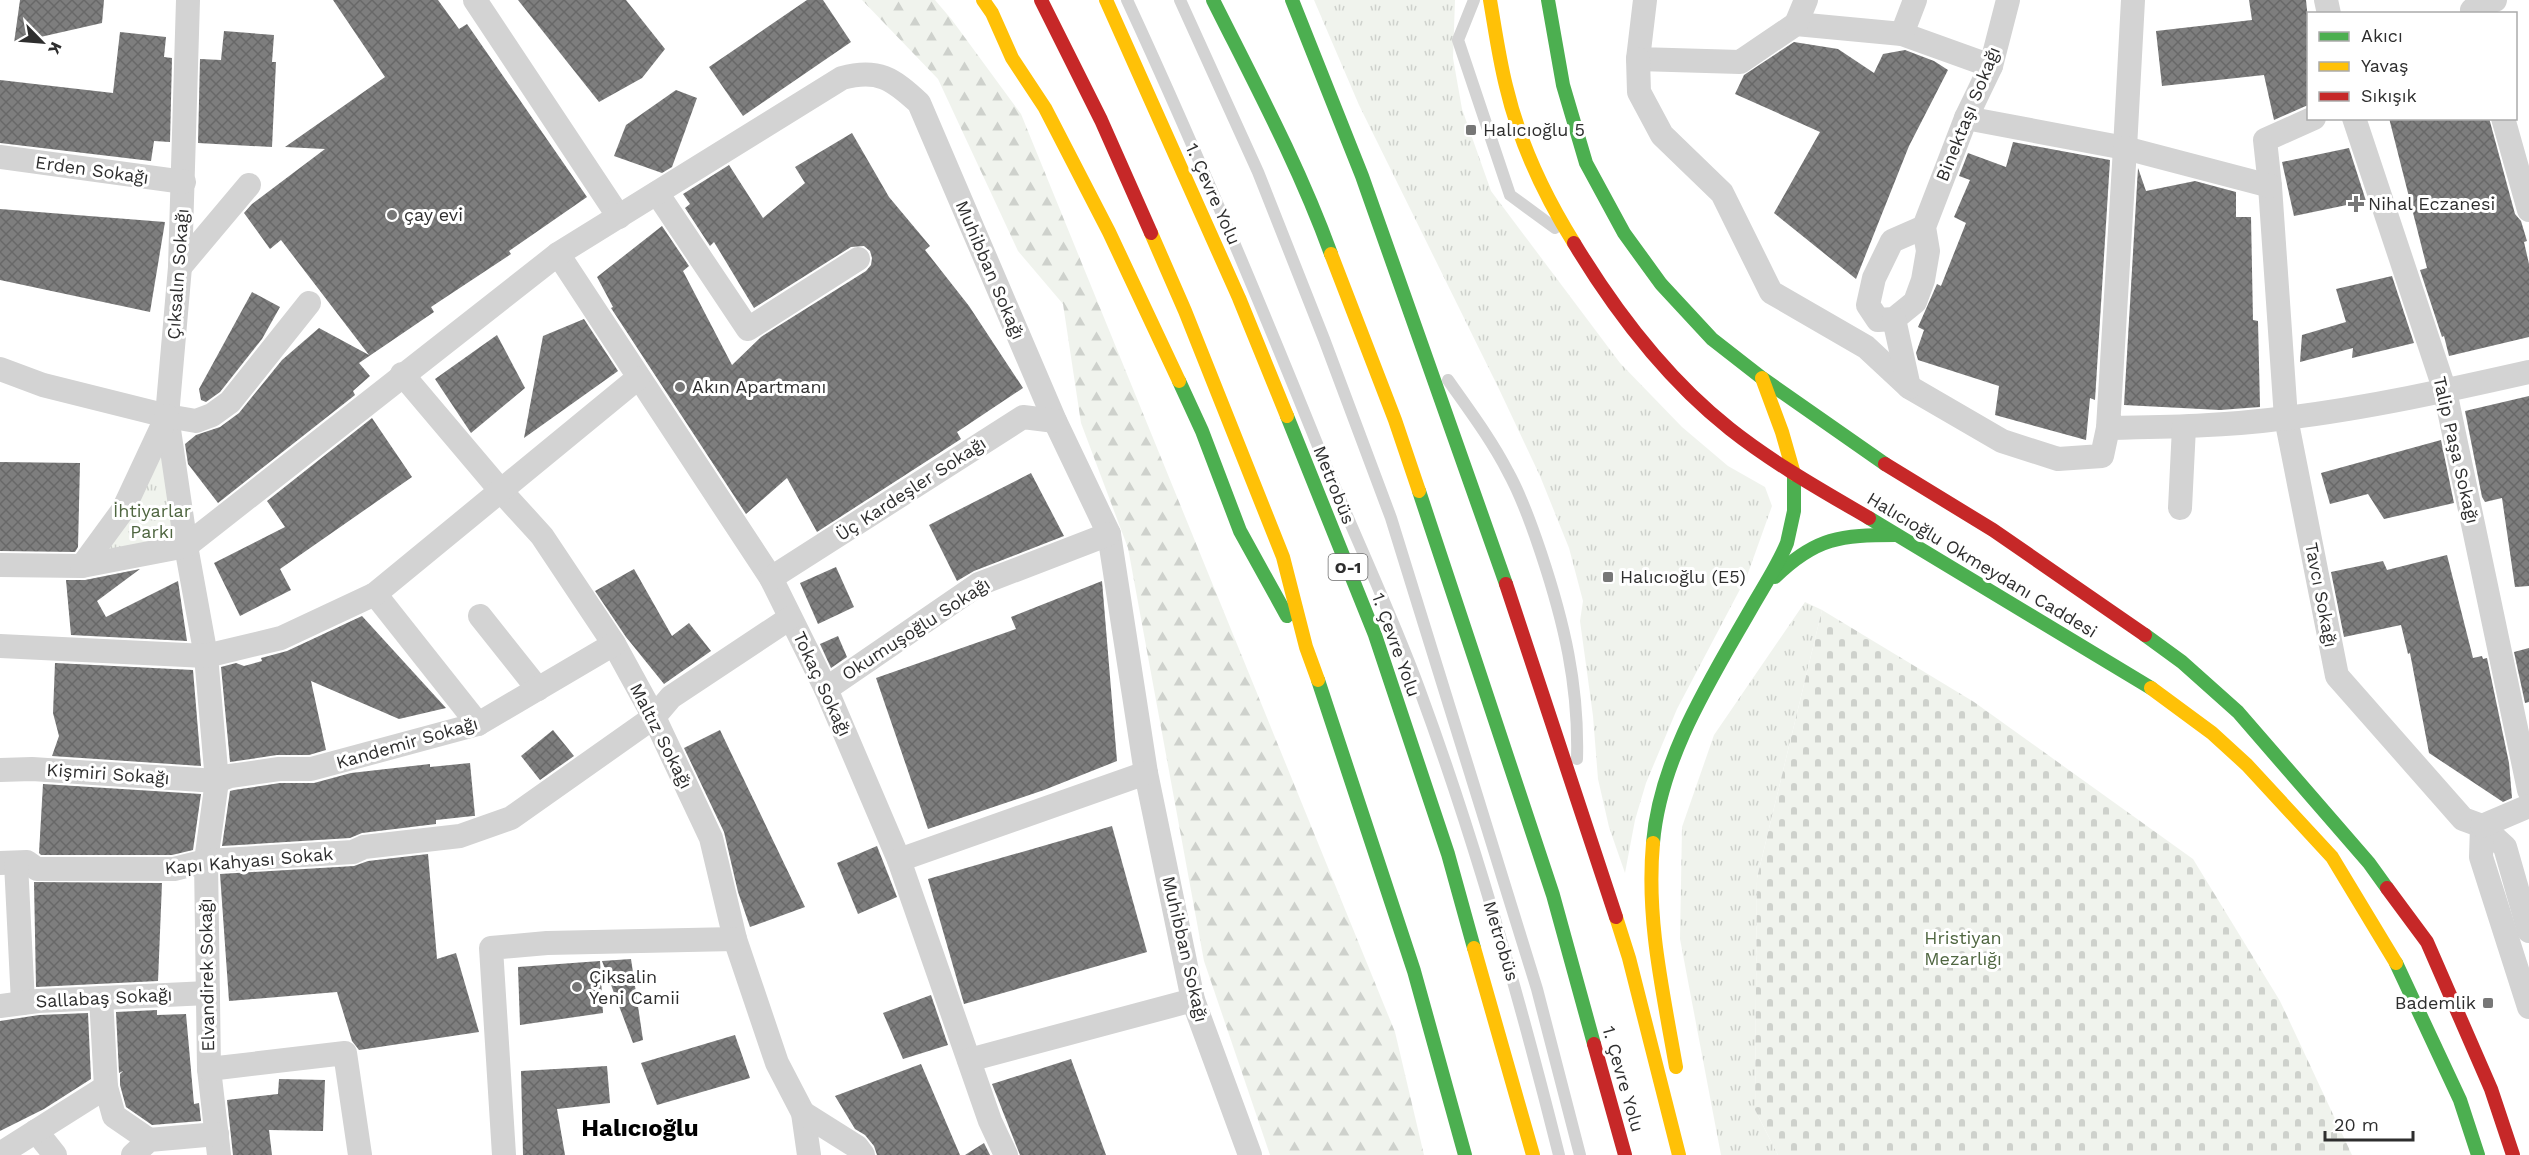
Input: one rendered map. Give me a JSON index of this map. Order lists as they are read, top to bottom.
{
  "streets": {
    "main road": ["1. Çevre Yolu", "Halıcıoğlu Okmeydanı Caddesi", "O-1"],
    "street": [
      "Binektaşı Sokağı",
      "Erden Sokağı",
      "Muhibban Sokağı",
      "Çıksalın Sokağı",
      "Talip Paşa Sokağı",
      "Üç Kardeşler Sokağı",
      "Tavcı Sokağı",
      "Okumuşoğlu Sokağı",
      "Tokaç Sokağı",
      "Maltız Sokağı",
      "Kandemir Sokağı",
      "Kişmiri Sokağı",
      "Kapı Kahyası Sokak",
      "Elvandirek Sokağı",
      "Sallabaş Sokağı"
    ],
    "lane": ["Metrobüs"]
  },
  "crossings": [
    ["Erden Sokağı", "Çıksalın Sokağı"],
    ["Muhibban Sokağı", "Çıksalın Sokağı"],
    ["Muhibban Sokağı", "Üç Kardeşler Sokağı"],
    ["Muhibban Sokağı", "Okumuşoğlu Sokağı"],
    ["Muhibban Sokağı", "Tokaç Sokağı"],
    ["Muhibban Sokağı", "Maltız Sokağı"],
    ["Muhibban Sokağı", "Elvandirek Sokağı"],
    ["Çıksalın Sokağı", "Elvandirek Sokağı"],
    ["Üç Kardeşler Sokağı", "Tokaç Sokağı"],
    ["Okumuşoğlu Sokağı", "Tokaç Sokağı"],
    ["Tokaç Sokağı", "Kapı Kahyası Sokak"],
    ["Maltız Sokağı", "Kandemir Sokağı"],
    ["Maltız Sokağı", "Kapı Kahyası Sokak"],
    ["Kandemir Sokağı", "Kişmiri Sokağı"],
    ["Kandemir Sokağı", "Elvandirek Sokağı"],
    ["Kişmiri Sokağı", "Elvandirek Sokağı"],
    ["Kapı Kahyası Sokak", "Elvandirek Sokağı"],
    ["Elvandirek Sokağı", "Sallabaş Sokağı"]
  ],
  "districts": ["Halıcıoğlu"],
  "parks": ["İhtiyarlar Parkı", "Hristiyan Mezarlığı"],
  "places": {
    "transit": ["Halıcıoğlu 5", "Halıcıoğlu (E5)", "Bademlik"],
    "health": ["Nihal Eczanesi"],
    "other": ["çay evi", "Akın Apartmanı", "Çiksalin Yeni Camii"]
  },
  "legend": ["Akıcı", "Yavaş", "Sıkışık"],
  "scale_bar": "20 m",
  "north": "bottom right"
}
